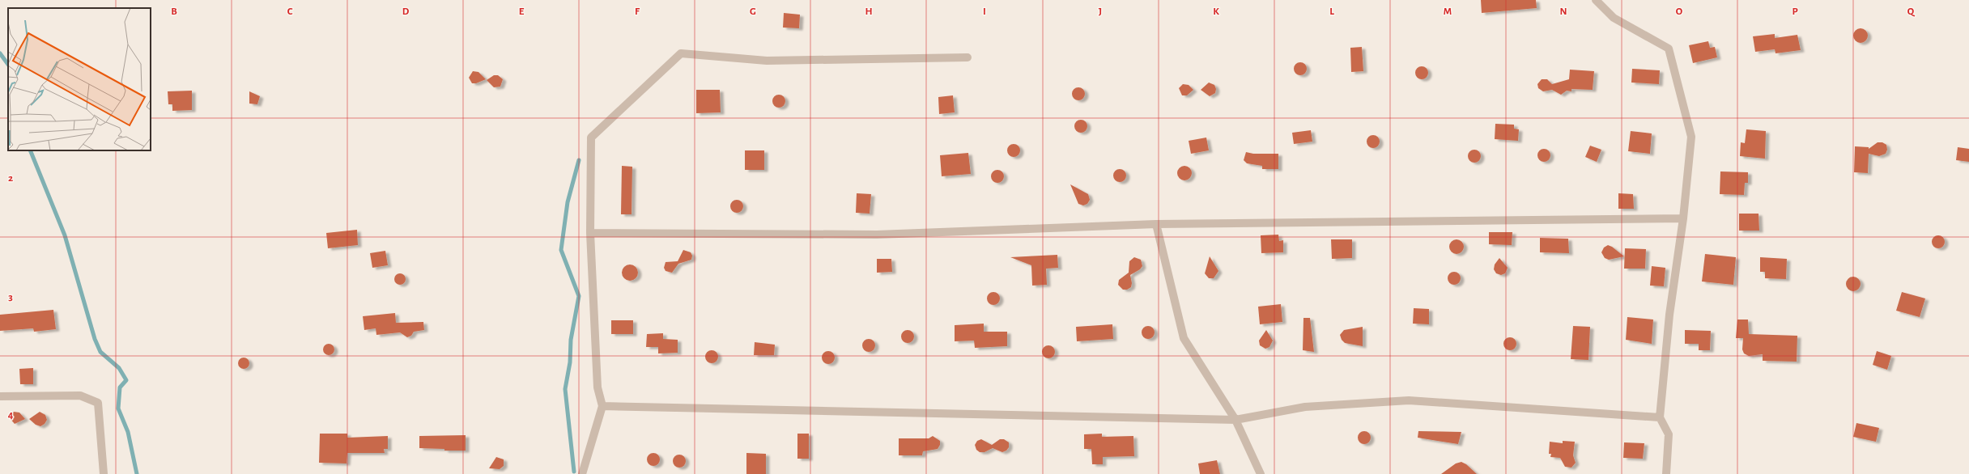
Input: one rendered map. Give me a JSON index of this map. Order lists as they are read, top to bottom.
{
  "grid": {
    "columns": [
      "B",
      "C",
      "D",
      "E",
      "F",
      "G",
      "H",
      "I",
      "J",
      "K",
      "L",
      "M",
      "N",
      "O",
      "P",
      "Q"
    ],
    "rows": ["2", "3", "4"]
  }
}
